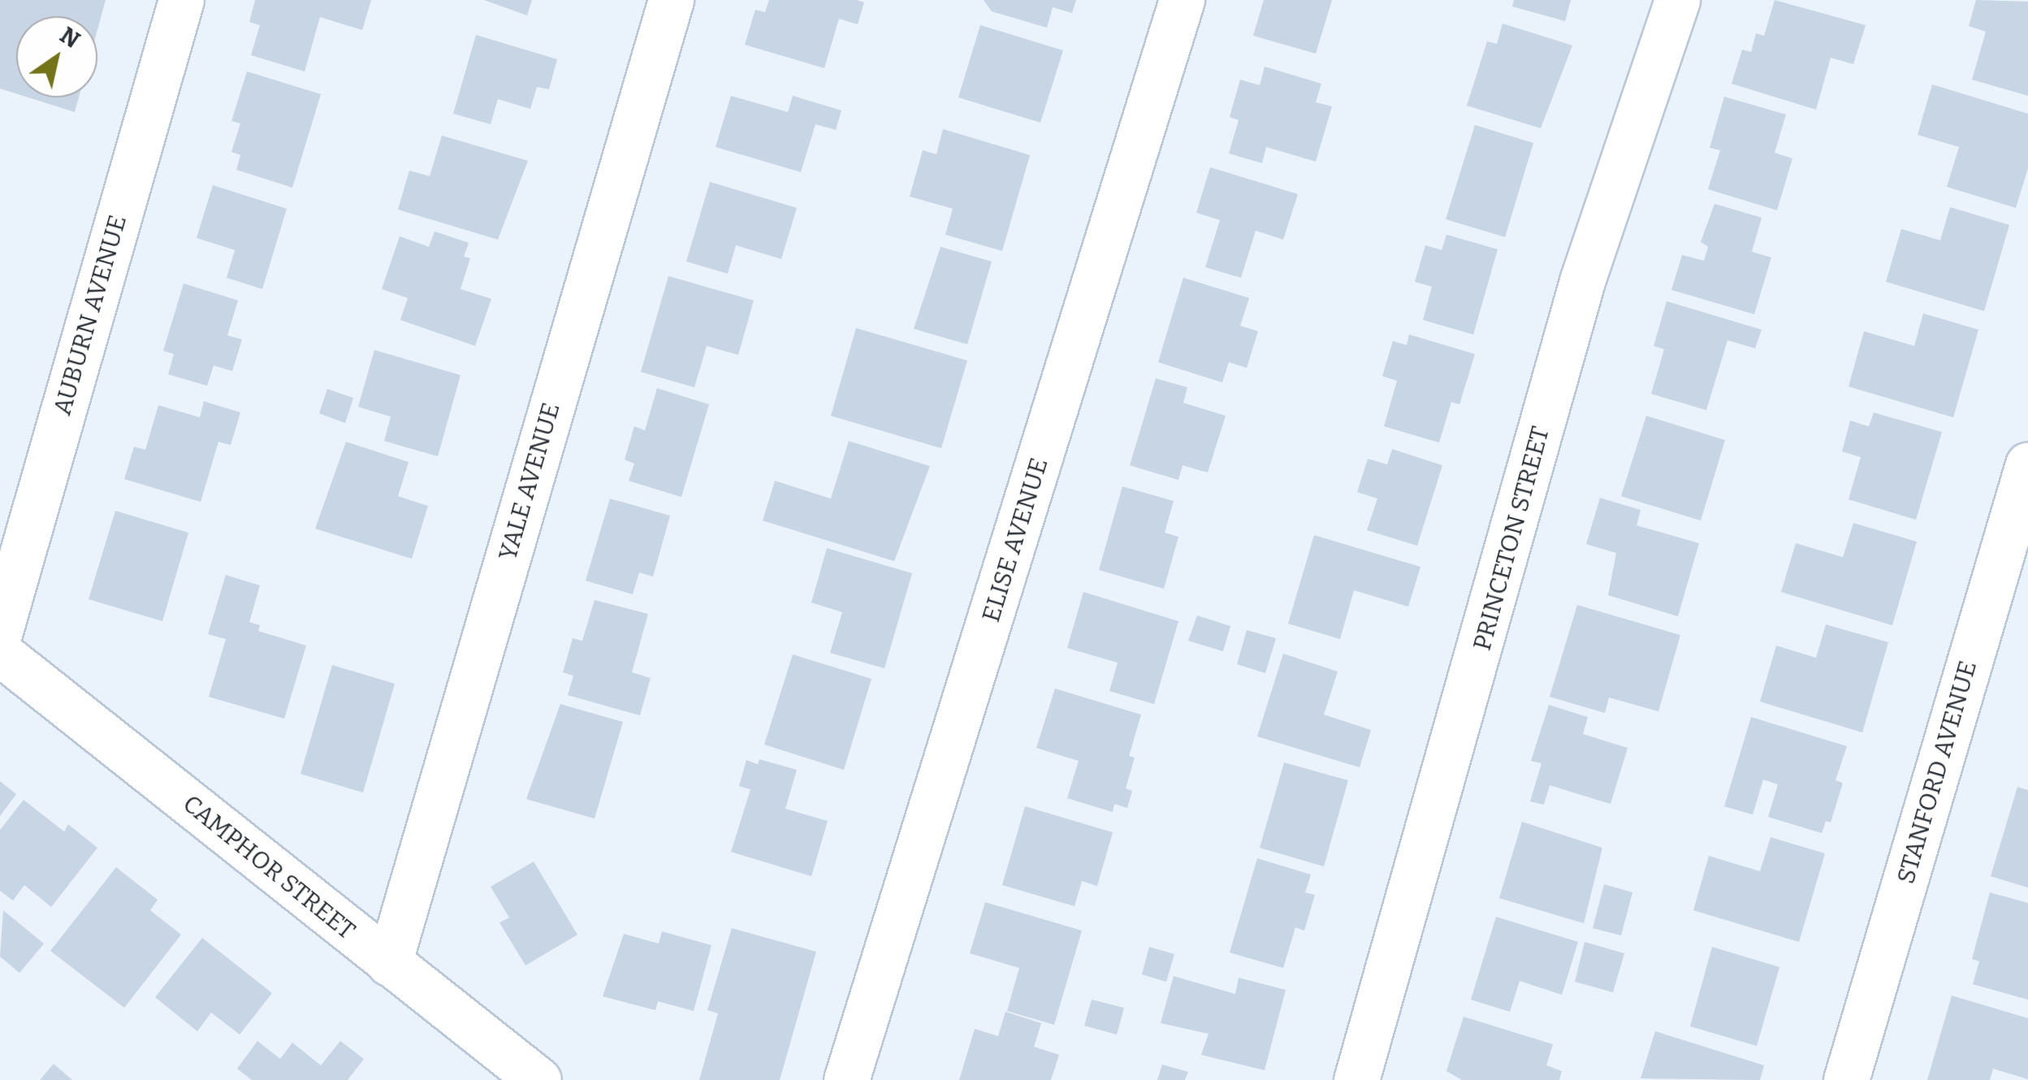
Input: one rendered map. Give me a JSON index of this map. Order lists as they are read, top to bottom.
{
  "streets": {
    "street": [
      "AUBURN AVENUE",
      "YALE AVENUE",
      "PRINCETON STREET",
      "ELISE AVENUE",
      "STANFORD AVENUE",
      "CAMPHOR STREET"
    ]
  },
  "crossings": [
    ["YALE AVENUE", "CAMPHOR STREET"]
  ],
  "north": "top right"
}
